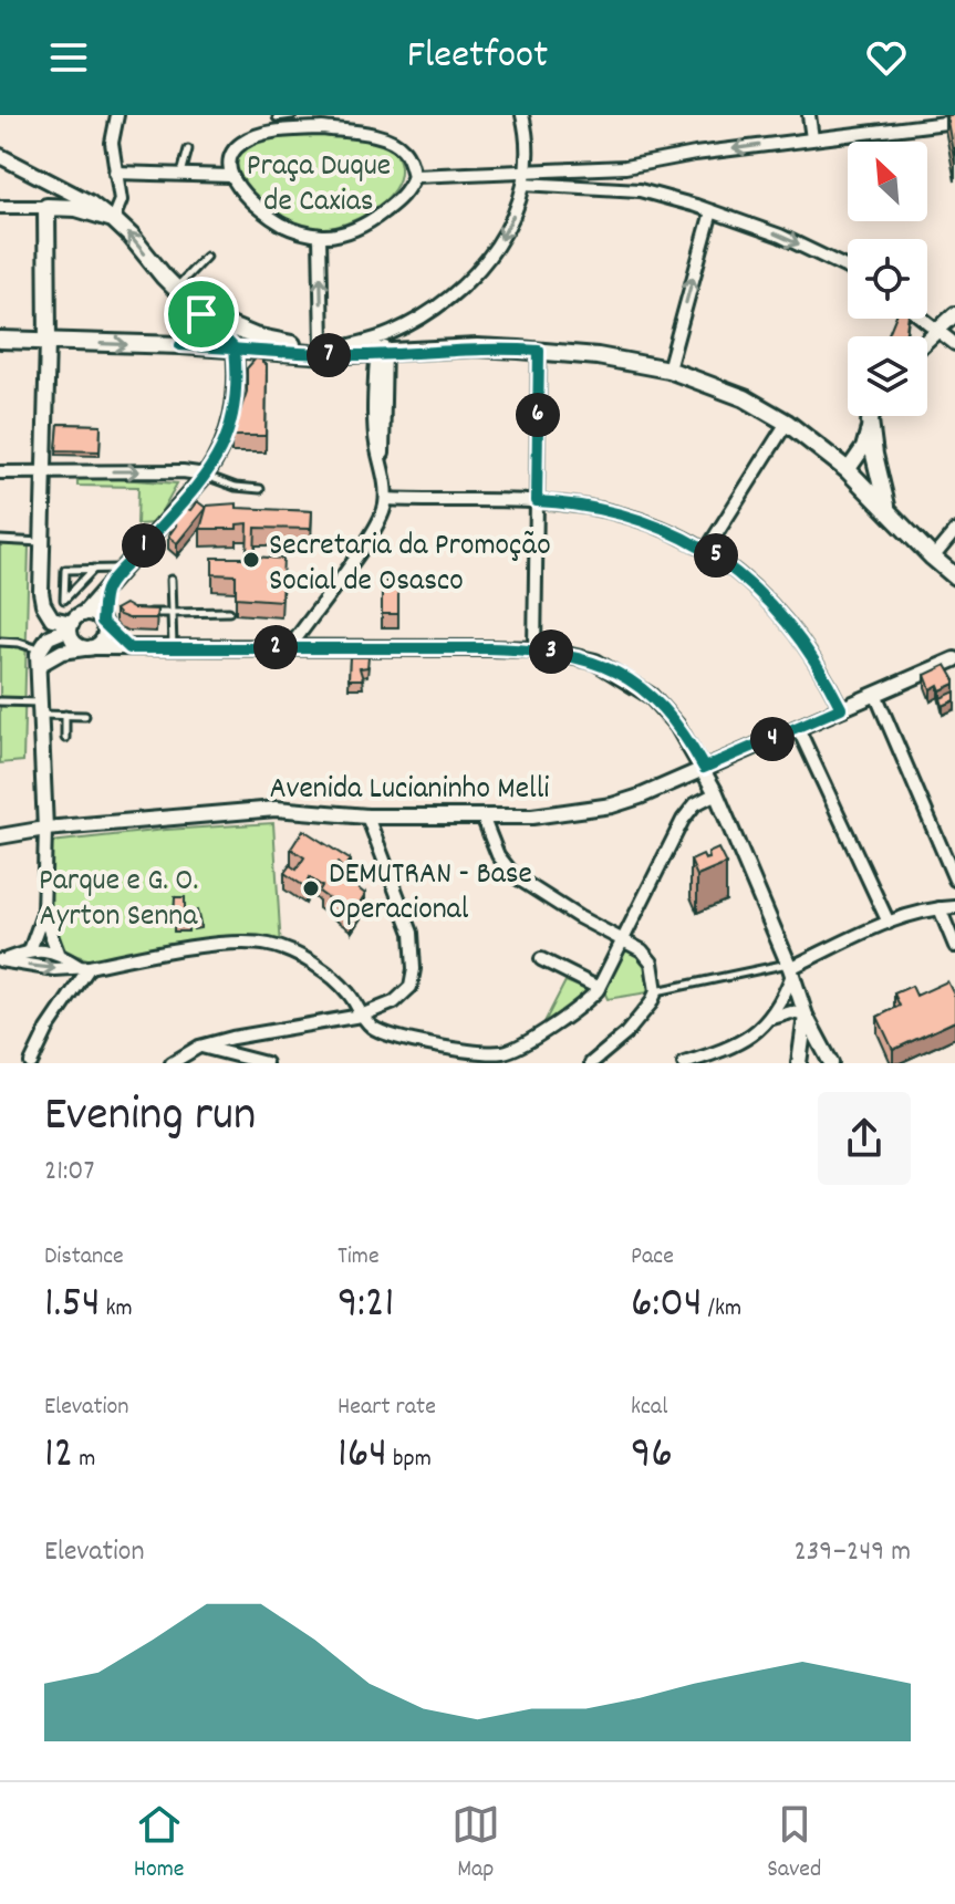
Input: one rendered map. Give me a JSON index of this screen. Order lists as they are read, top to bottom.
{
  "streets": {
    "street": ["Avenida Lucianinho Melli"]
  },
  "parks": ["Praça Duque de Caxias", "Parque e G. O. Ayrton Senna"],
  "places": ["Secretaria da Promoção Social de Osasco", "DEMUTRAN - Base Operacional"],
  "north": "top left",
  "page": {
    "header": "Fleetfoot",
    "pins": [
      "7",
      "6",
      "1",
      "5",
      "2",
      "3",
      "4"
    ],
    "heading": ["Evening run", "21:07"],
    "stats": [
      ["Distance", "1.54 km"],
      ["Time", "9:21"],
      ["Pace", "6:04 /km"],
      ["Elevation", "12 m"],
      ["Heart rate", "164 bpm"],
      ["kcal", "96"]
    ],
    "chart": ["Elevation", "239–249 m"],
    "tabs": ["Home", "Map", "Saved"]
  }
}
